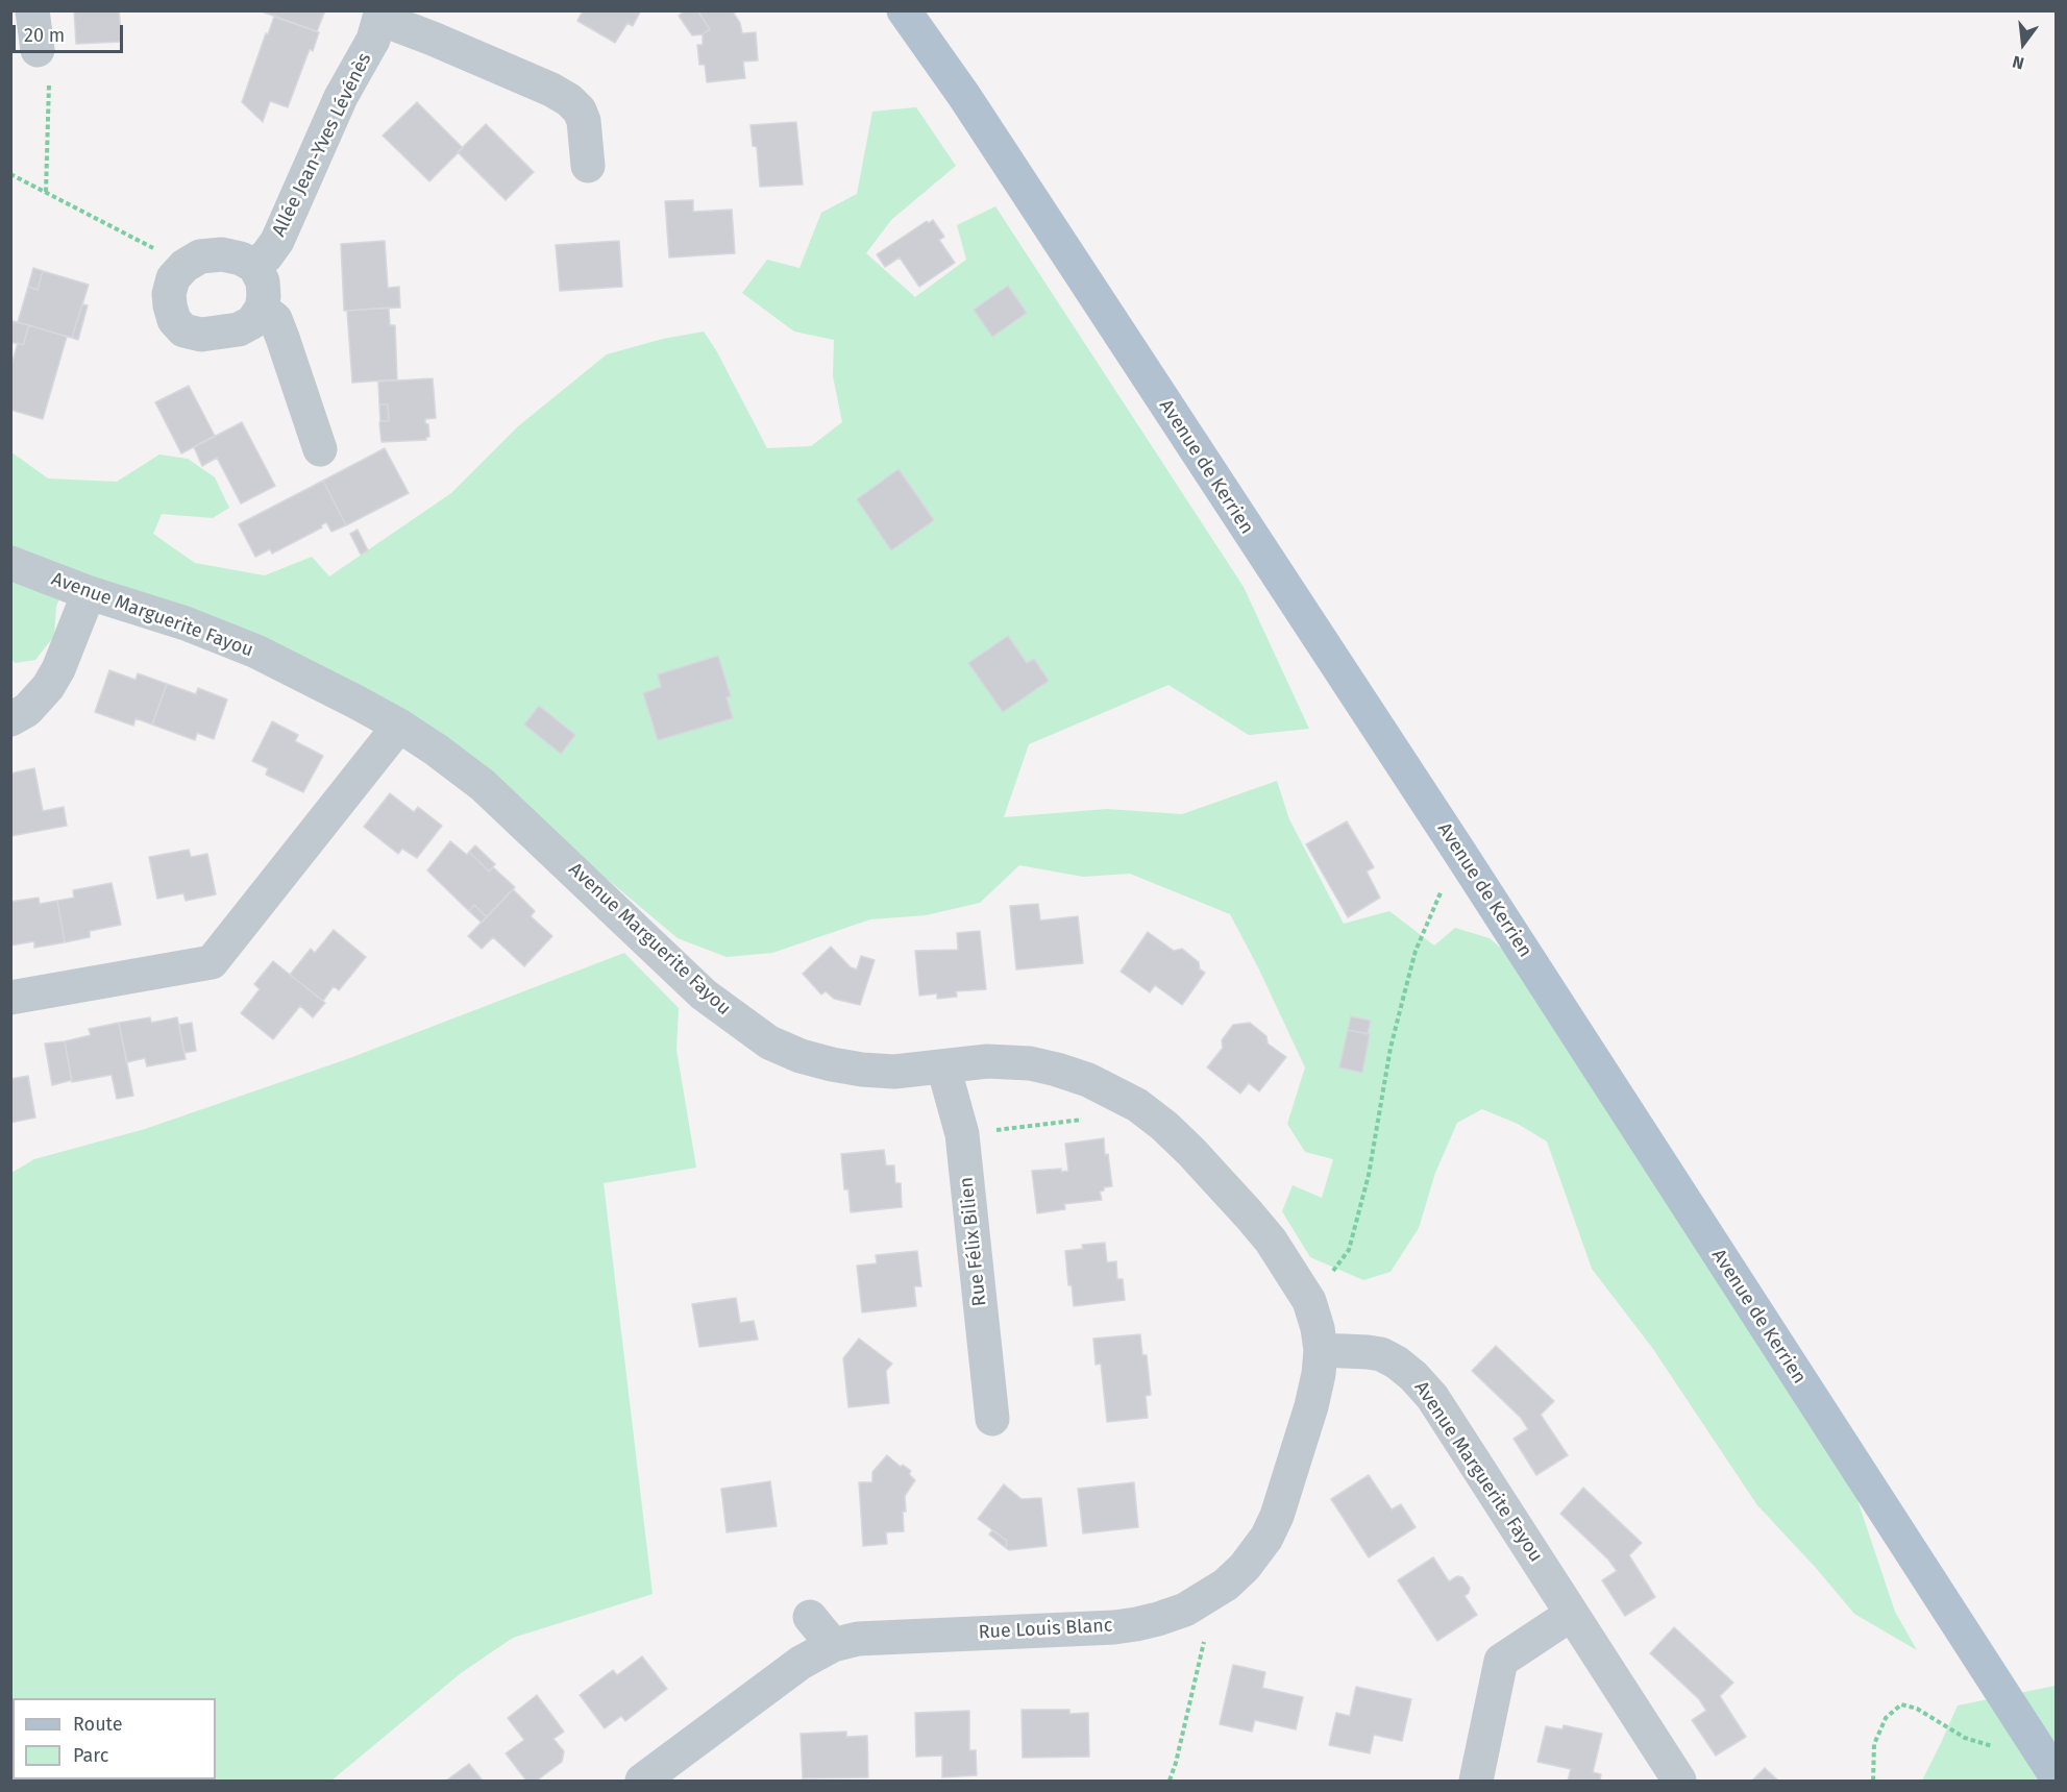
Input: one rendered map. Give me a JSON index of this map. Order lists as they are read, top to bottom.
{
  "streets": {
    "main road": ["Avenue de Kerrien"],
    "street": [
      "Allée Jean-Yves Lévénès",
      "Avenue Marguerite Fayou",
      "Rue Félix Bilien",
      "Rue Louis Blanc"
    ]
  },
  "crossings": [
    ["Avenue Marguerite Fayou", "Rue Félix Bilien"],
    ["Avenue Marguerite Fayou", "Rue Louis Blanc"]
  ],
  "legend": ["Route", "Parc"],
  "scale_bar": "20 m",
  "north": "bottom"
}
